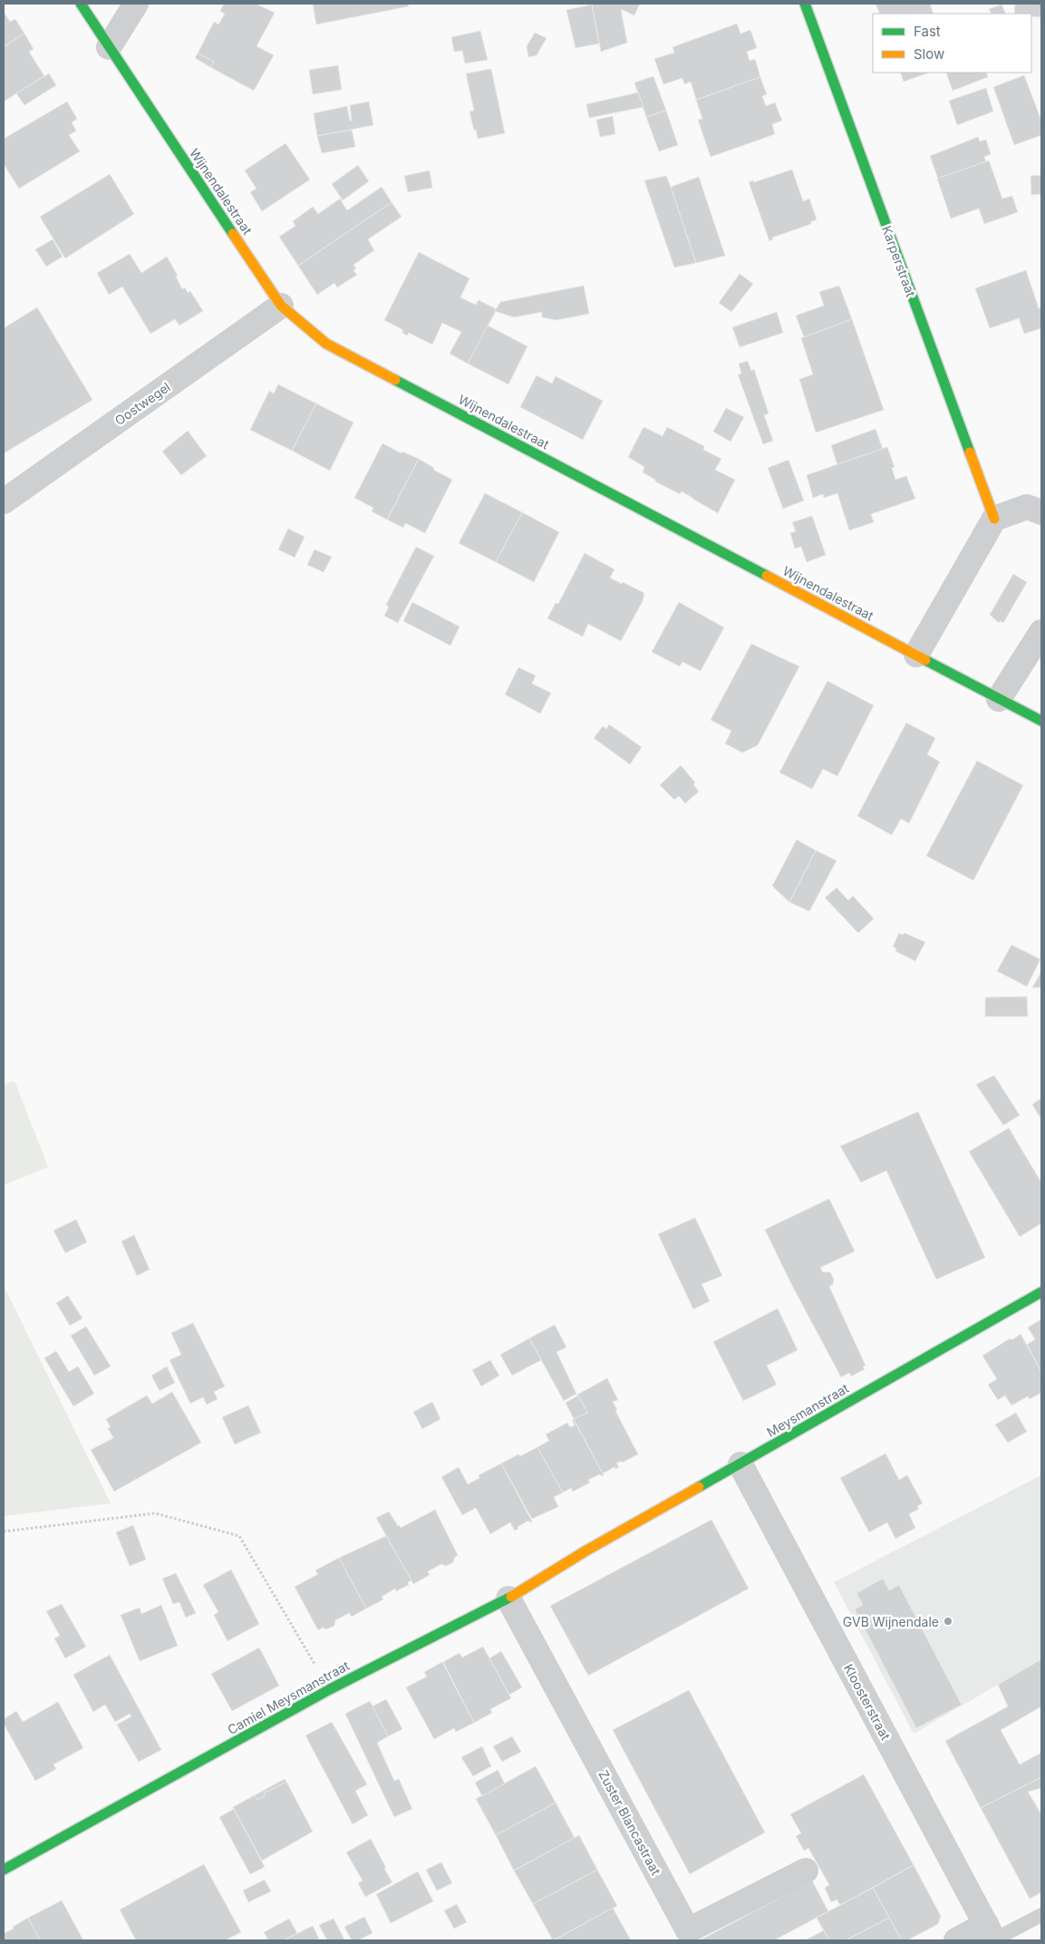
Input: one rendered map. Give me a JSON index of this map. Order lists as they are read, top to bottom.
{
  "streets": {
    "street": [
      "Wijnendalestraat",
      "Karperstraat",
      "Oostwegel",
      "Meysmanstraat",
      "Camiel Meysmanstraat",
      "Kloosterstraat",
      "Zuster Blancastraat"
    ]
  },
  "crossings": [
    ["Wijnendalestraat", "Oostwegel"],
    ["Meysmanstraat", "Camiel Meysmanstraat"],
    ["Meysmanstraat", "Kloosterstraat"],
    ["Camiel Meysmanstraat", "Zuster Blancastraat"]
  ],
  "places": ["GVB Wijnendale"],
  "legend": ["Fast", "Slow"]
}
